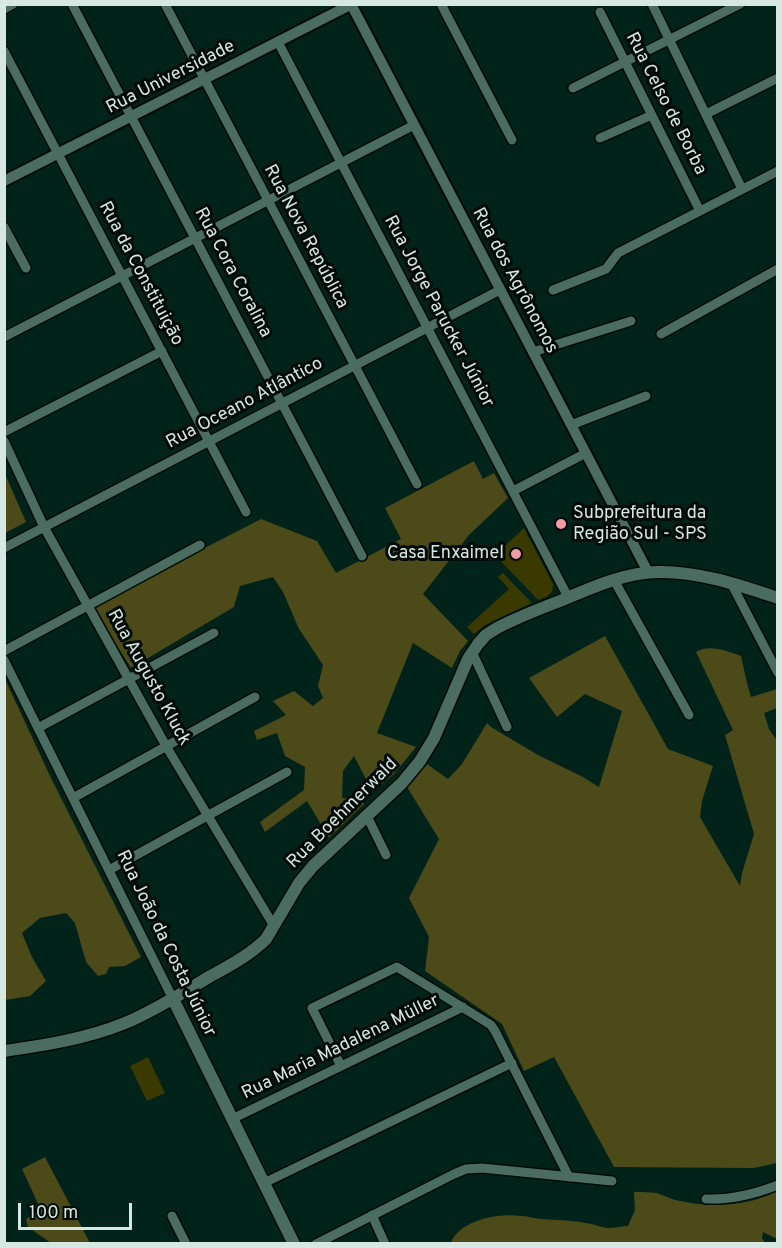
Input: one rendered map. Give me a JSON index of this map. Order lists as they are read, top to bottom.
{
  "streets": {
    "main road": ["Rua Boehmerwald", "Rua João da Costa Júnior"],
    "street": [
      "Rua Universidade",
      "Rua Celso de Borba",
      "Rua Nova República",
      "Rua Cora Coralina",
      "Rua da Constituição",
      "Rua dos Agrônomos",
      "Rua Jorge Parucker Júnior",
      "Rua Oceano Atlântico",
      "Rua Augusto Kluck",
      "Rua Maria Madalena Müller"
    ]
  },
  "crossings": [
    ["Rua Universidade", "Rua Nova República"],
    ["Rua Universidade", "Rua Cora Coralina"],
    ["Rua Universidade", "Rua da Constituição"],
    ["Rua Universidade", "Rua dos Agrônomos"],
    ["Rua Universidade", "Rua Jorge Parucker Júnior"],
    ["Rua Nova República", "Rua Oceano Atlântico"],
    ["Rua Cora Coralina", "Rua Oceano Atlântico"],
    ["Rua da Constituição", "Rua Oceano Atlântico"],
    ["Rua dos Agrônomos", "Rua Oceano Atlântico"],
    ["Rua dos Agrônomos", "Rua Boehmerwald"],
    ["Rua Jorge Parucker Júnior", "Rua Oceano Atlântico"],
    ["Rua Jorge Parucker Júnior", "Rua Boehmerwald"],
    ["Rua Oceano Atlântico", "Rua Augusto Kluck"],
    ["Rua Augusto Kluck", "Rua Boehmerwald"],
    ["Rua Boehmerwald", "Rua João da Costa Júnior"],
    ["Rua João da Costa Júnior", "Rua Maria Madalena Müller"]
  ],
  "places": ["Subprefeitura da Região Sul - SPS", "Casa Enxaimel"],
  "scale_bar": "100 m"
}
